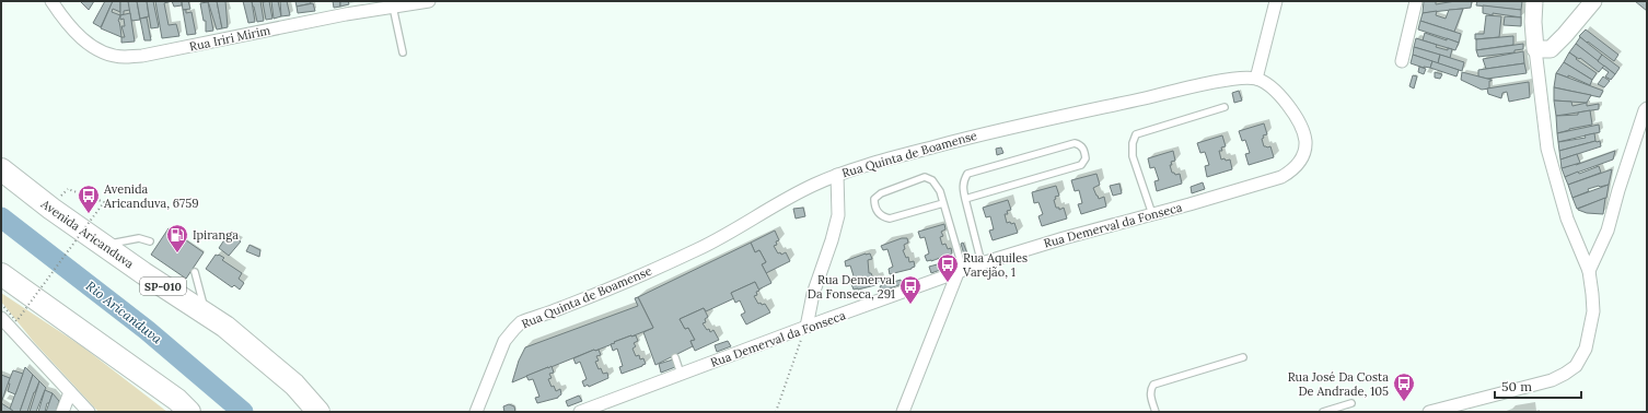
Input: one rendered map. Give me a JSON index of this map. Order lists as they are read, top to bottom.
{
  "streets": {
    "highway": ["Avenida Aricanduva", "SP-010"],
    "street": ["Rua Iriri Mirim", "Rua Quinta de Boamense", "Rua Demerval da Fonseca"]
  },
  "crossings": [
    ["Rua Quinta de Boamense", "Rua Demerval da Fonseca"]
  ],
  "water": ["Rio Aricanduva"],
  "places": {
    "bus stop": [
      "Avenida Aricanduva, 6759",
      "Rua Aquiles Varejão, 1",
      "Rua Demerval Da Fonseca, 291",
      "Rua José Da Costa De Andrade, 105"
    ],
    "fuel station": ["Ipiranga"]
  },
  "scale_bar": "50 m"
}
